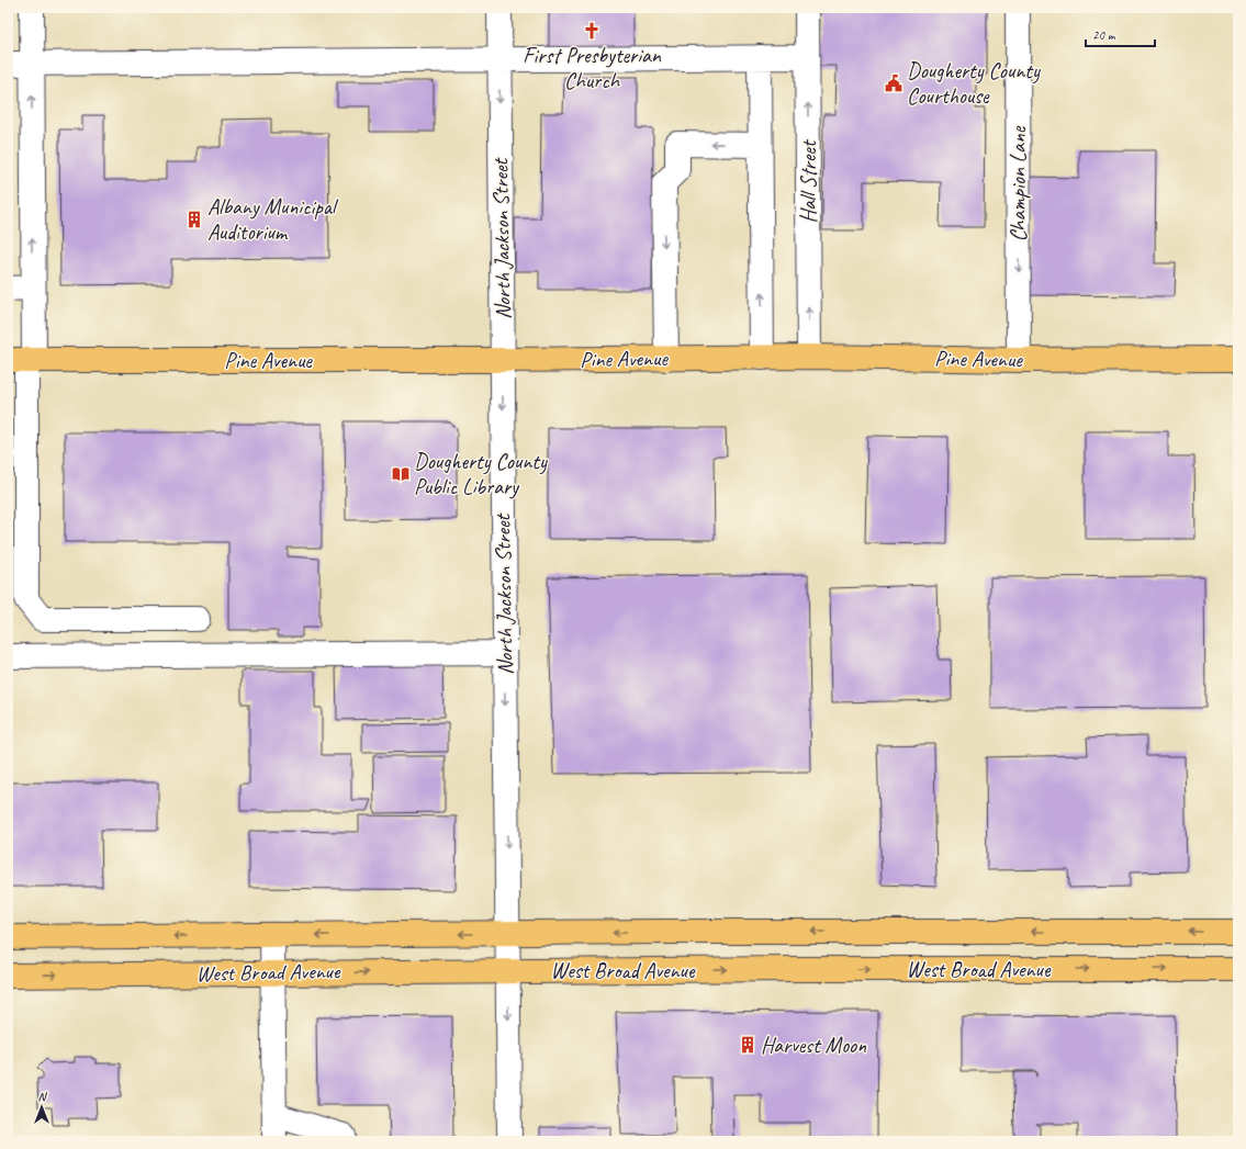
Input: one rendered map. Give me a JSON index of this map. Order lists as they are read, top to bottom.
{
  "streets": {
    "main road": ["Pine Avenue", "West Broad Avenue"],
    "street": ["Hall Street", "Champion Lane", "North Jackson Street"]
  },
  "crossings": [
    ["Hall Street", "Pine Avenue"],
    ["Champion Lane", "Pine Avenue"],
    ["North Jackson Street", "Pine Avenue"],
    ["North Jackson Street", "West Broad Avenue"]
  ],
  "one_way": ["Champion Lane", "North Jackson Street"],
  "places": {
    "church": ["First Presbyterian Church"],
    "public building": ["Dougherty County Courthouse"],
    "building": ["Albany Municipal Auditorium", "Harvest Moon"],
    "library": ["Dougherty County Public Library"]
  },
  "scale_bar": "20 m",
  "north": "top"
}
